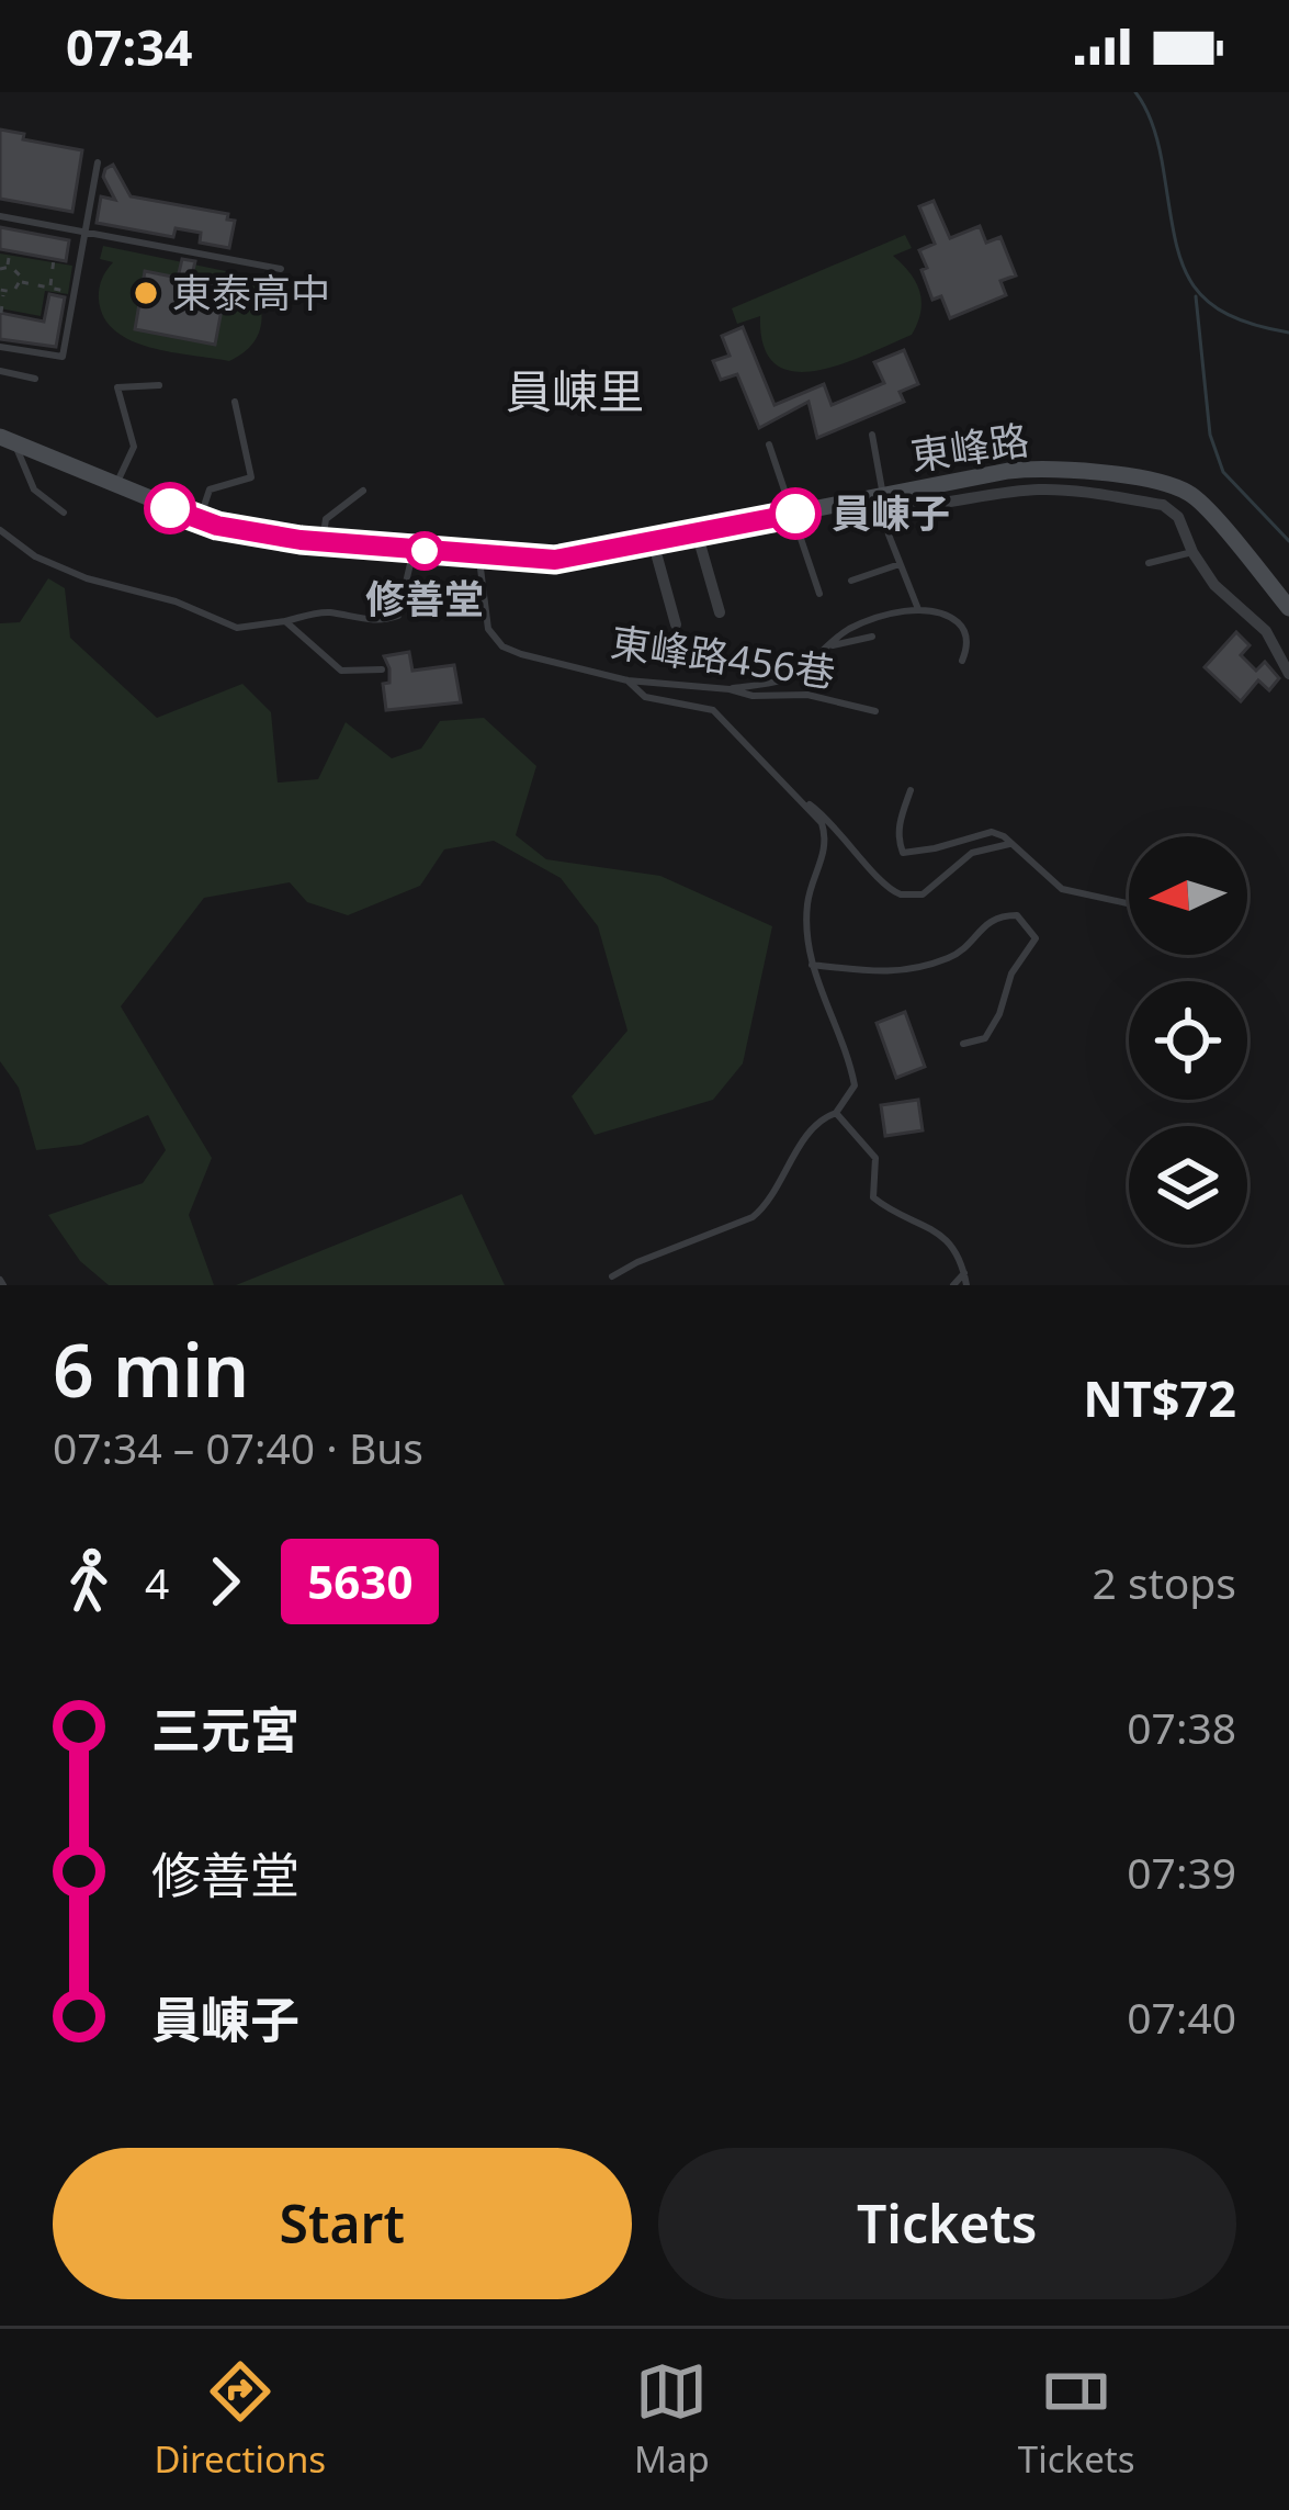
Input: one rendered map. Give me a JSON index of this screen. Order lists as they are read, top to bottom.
{
  "streets": {
    "main road": ["東峰路"],
    "lane": ["東峰路456巷"]
  },
  "crossings": [
    ["東峰路", "東峰路456巷"]
  ],
  "districts": ["員崠里"],
  "places": ["東泰高中", "員崠子", "修善堂"],
  "lines": ["bus line 5630"],
  "north": "left",
  "page": {
    "status": "07:34",
    "heading": ["6 min", "07:34 – 07:40 · Bus", "NT$72"],
    "legs": ["4", "5630", "2 stops"],
    "list": [
      {
        "name": "三元宮",
        "value": "07:38"
      },
      {
        "name": "修善堂",
        "value": "07:39"
      },
      {
        "name": "員崠子",
        "value": "07:40"
      }
    ],
    "buttons": ["Start", "Tickets"],
    "tabs": ["Directions", "Map", "Tickets"]
  }
}
